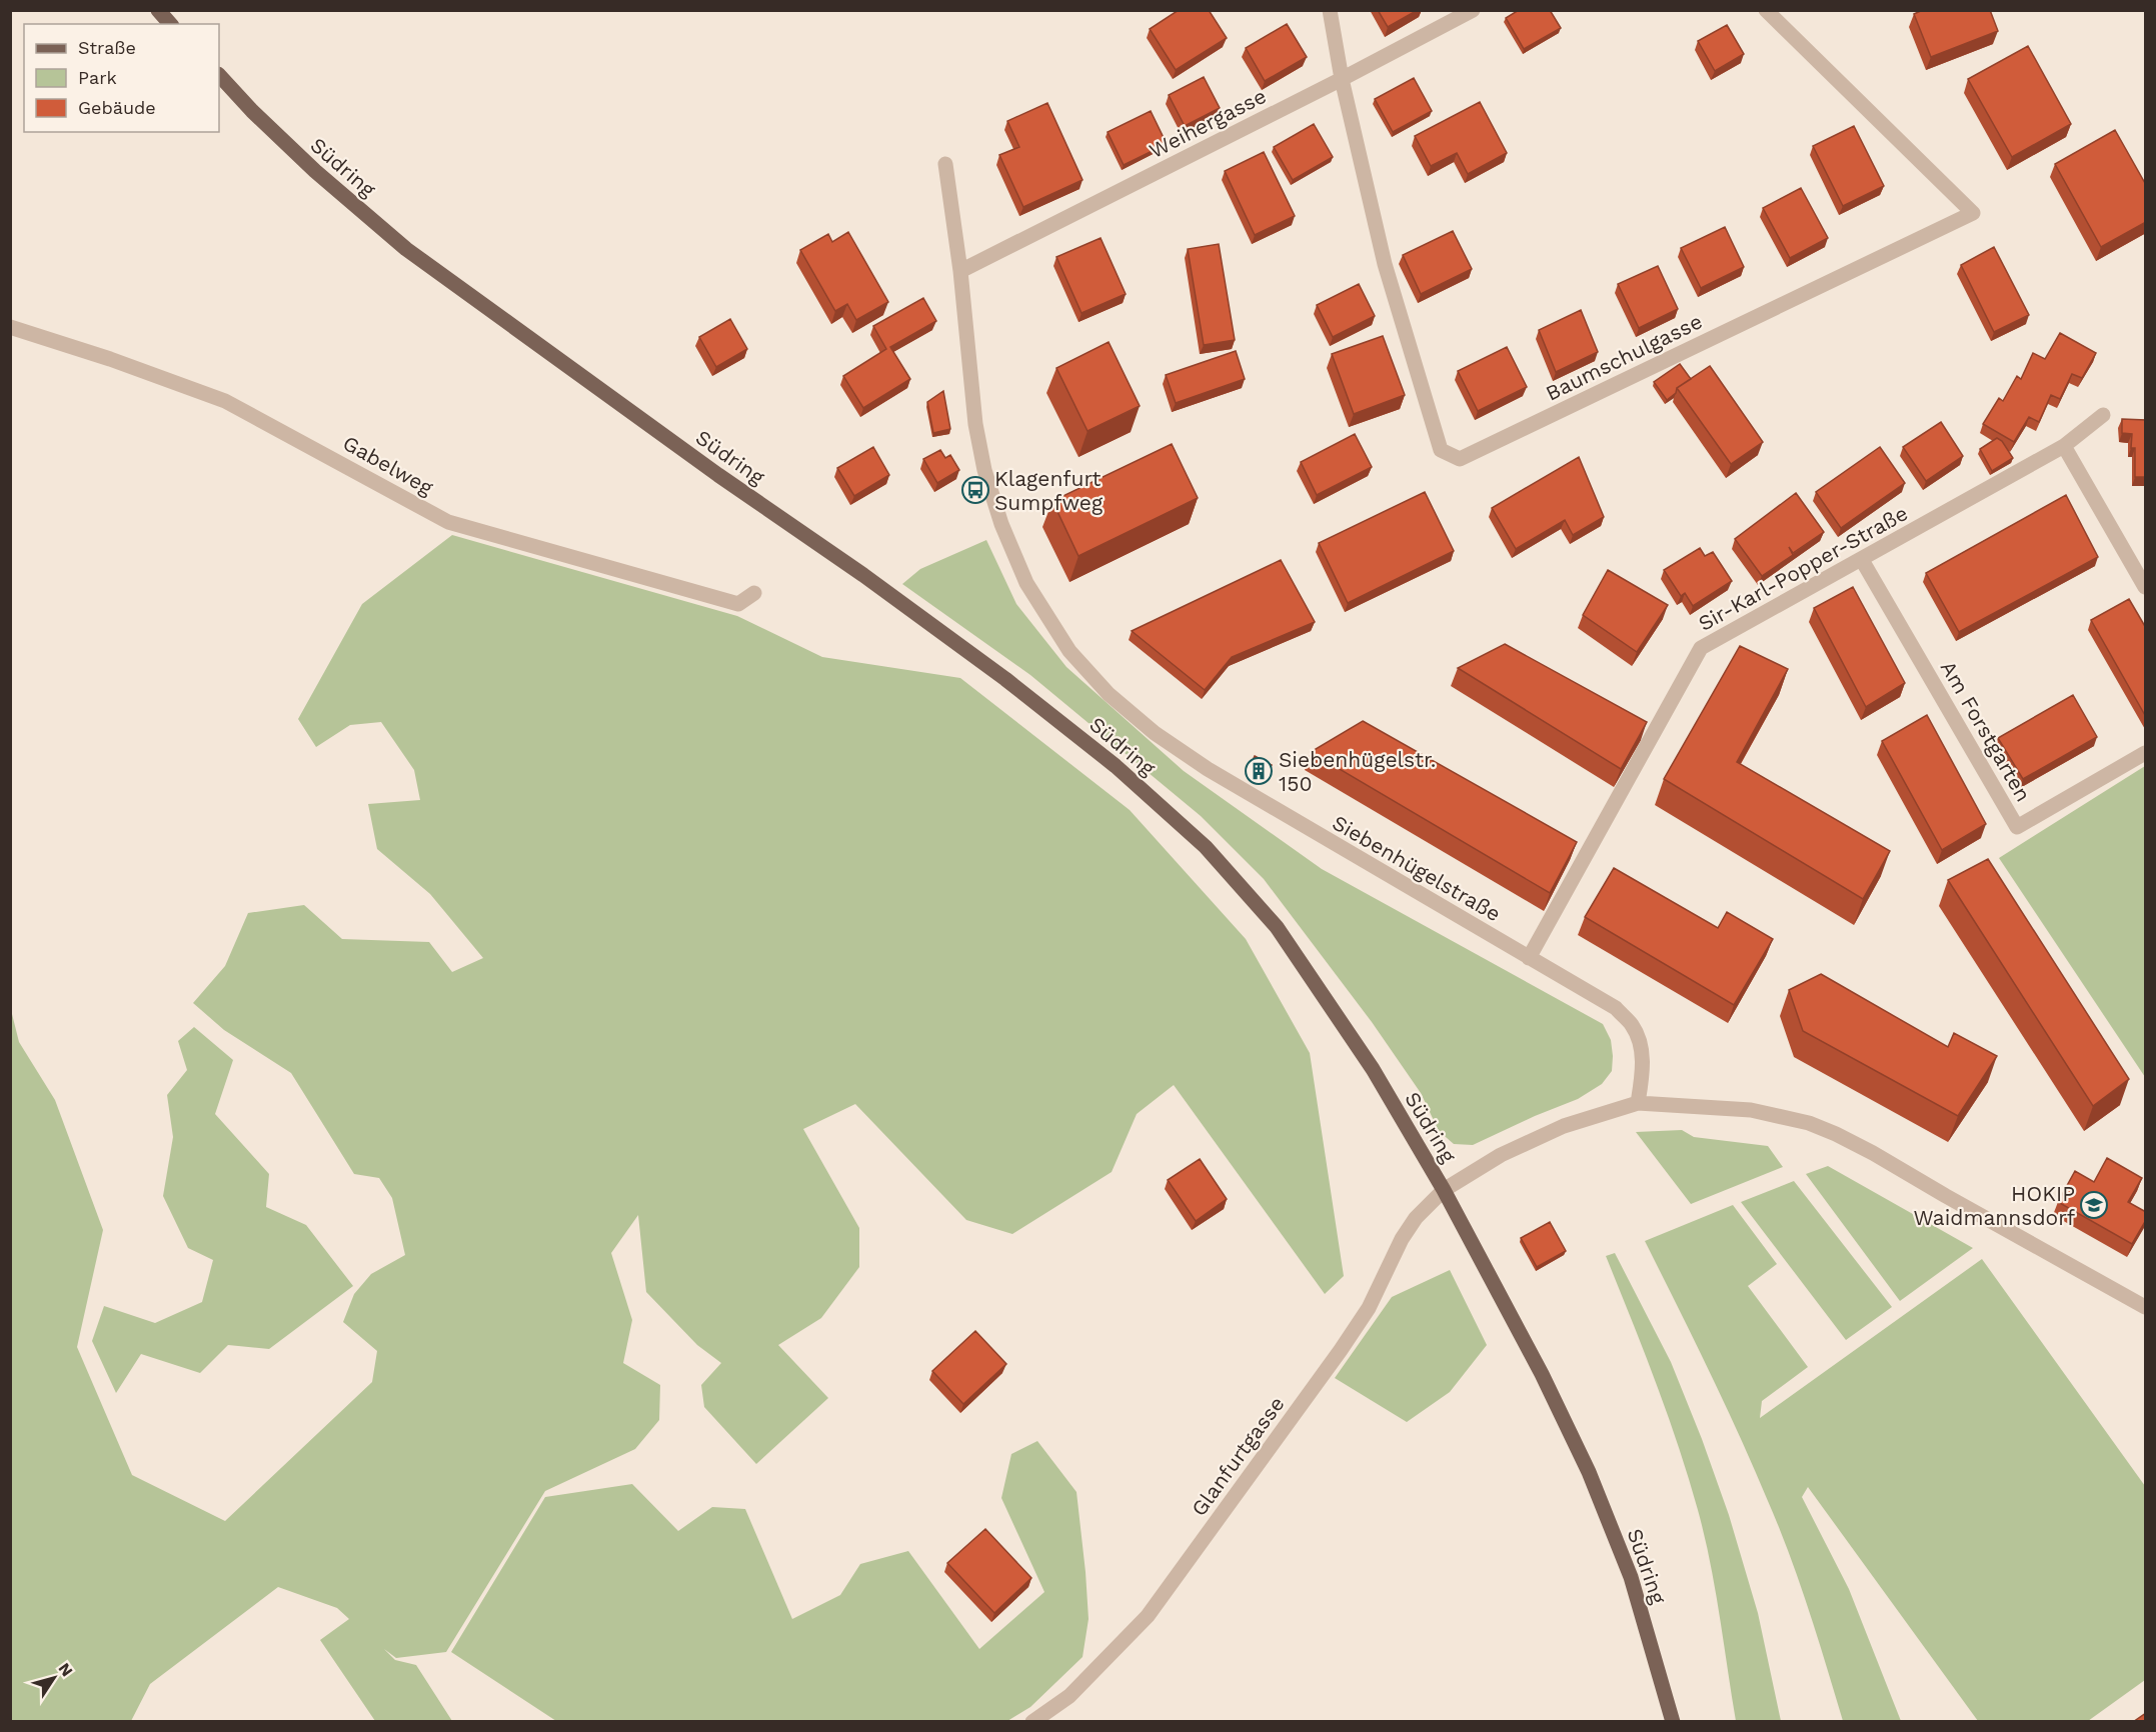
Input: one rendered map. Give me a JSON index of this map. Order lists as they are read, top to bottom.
{
  "streets": {
    "main road": ["Südring"],
    "street": [
      "Weihergasse",
      "Baumschulgasse",
      "Gabelweg",
      "Sir-Karl-Popper-Straße",
      "Am Forstgarten",
      "Siebenhügelstraße",
      "Glanfurtgasse"
    ]
  },
  "crossings": [
    ["Weihergasse", "Baumschulgasse"],
    ["Weihergasse", "Siebenhügelstraße"],
    ["Südring", "Glanfurtgasse"],
    ["Sir-Karl-Popper-Straße", "Am Forstgarten"],
    ["Sir-Karl-Popper-Straße", "Siebenhügelstraße"]
  ],
  "places": {
    "bus stop": ["Klagenfurt Sumpfweg"],
    "building": ["Siebenhügelstr. 150"],
    "school or university": ["HOKIP Waidmannsdorf"]
  },
  "legend": ["Straße", "Park", "Gebäude"],
  "north": "top right"
}
